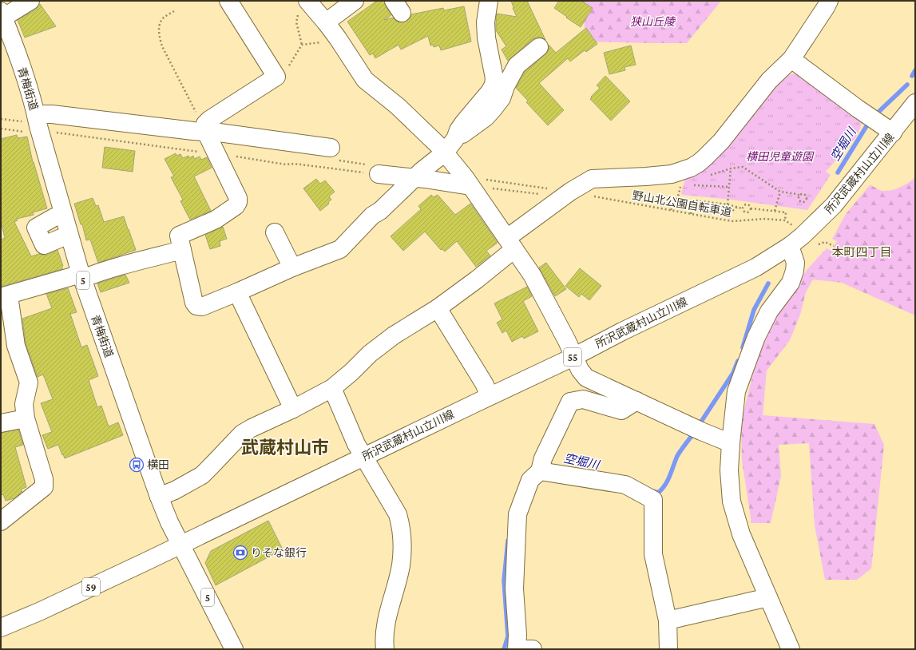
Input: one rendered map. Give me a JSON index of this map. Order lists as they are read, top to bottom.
{
  "streets": {
    "street": [
      "青梅街道",
      "所沢武蔵村山立川線",
      "5",
      "55",
      "59"
    ],
    "path": ["野山北公園自転車道"]
  },
  "crossings": [
    ["青梅街道", "所沢武蔵村山立川線"],
    ["青梅街道", "59"],
    ["所沢武蔵村山立川線", "59"]
  ],
  "districts": ["本町四丁目", "武蔵村山市"],
  "water": ["空堀川"],
  "parks": ["狭山丘陵", "横田児童遊園"],
  "places": {
    "bus stop": ["横田"],
    "bank": ["りそな銀行"]
  }
}
